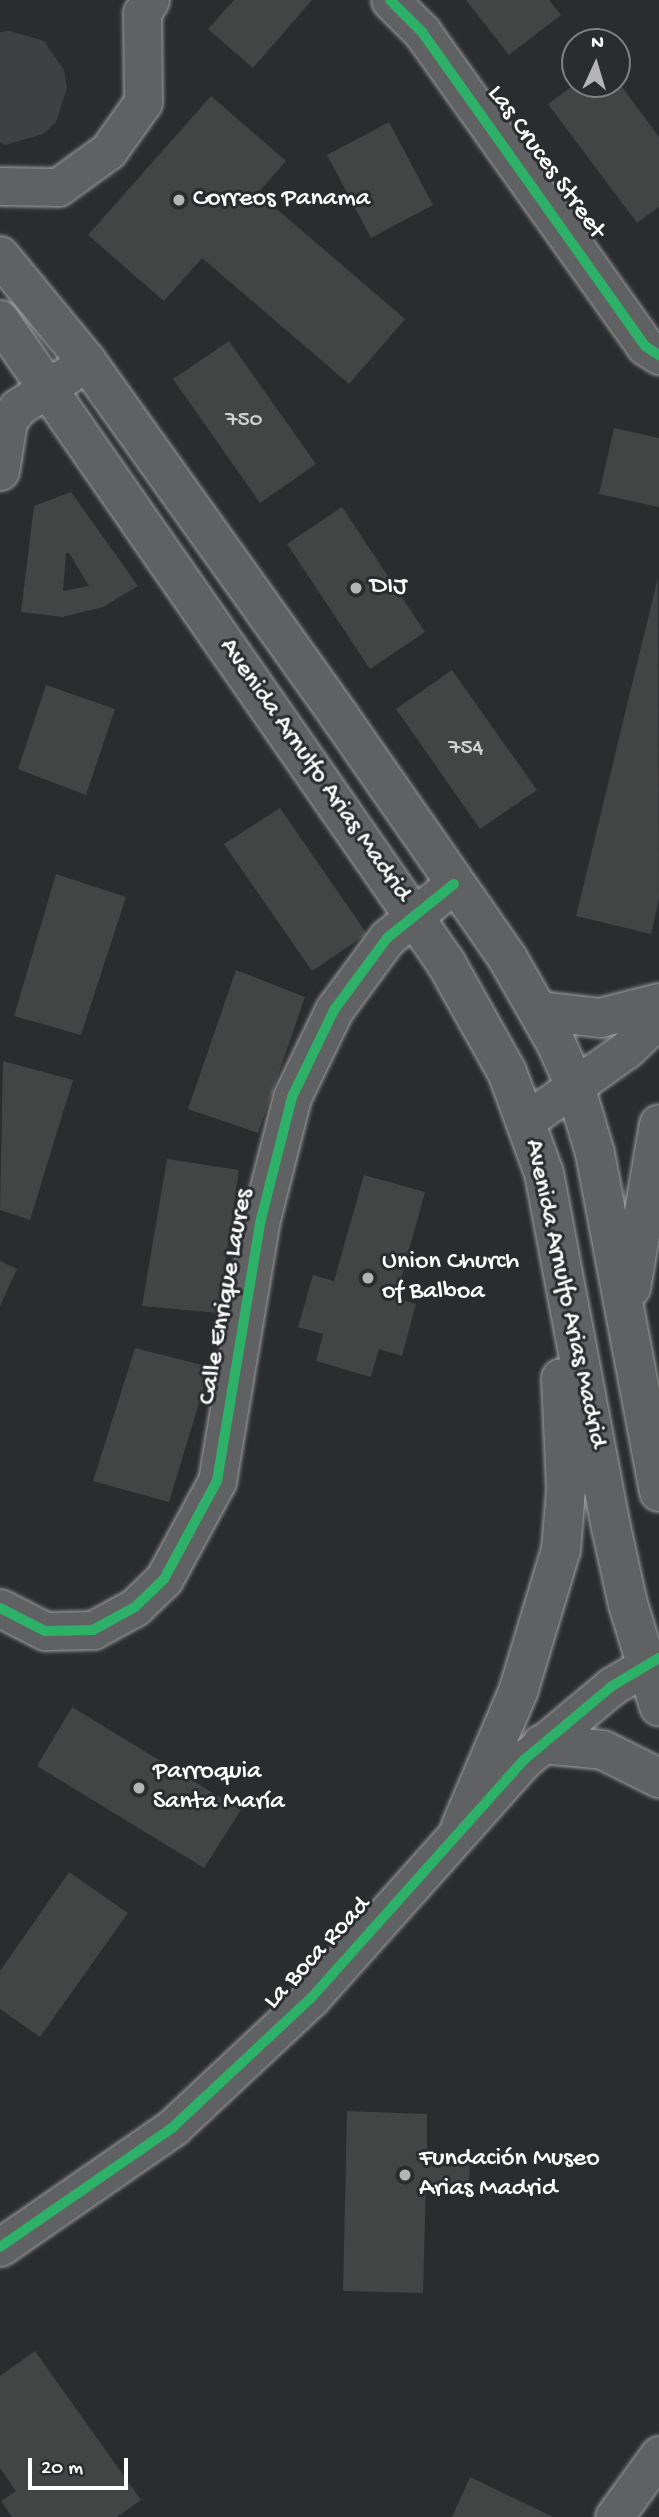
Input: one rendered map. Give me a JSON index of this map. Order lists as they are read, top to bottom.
{
  "streets": {
    "main road": ["Avenida Arnulfo Arias Madrid"],
    "street": ["Las Cruces Street", "Calle Enrique Laures", "La Boca Road"]
  },
  "crossings": [
    ["Avenida Arnulfo Arias Madrid", "Calle Enrique Laures"],
    ["Avenida Arnulfo Arias Madrid", "La Boca Road"]
  ],
  "places": [
    "Correos Panama",
    "DIJ",
    "Union Church of Balboa",
    "Parroquia Santa María",
    "Fundación Museo Arias Madrid"
  ],
  "house_numbers": ["750", "754"],
  "scale_bar": "20 m",
  "north": "top"
}
